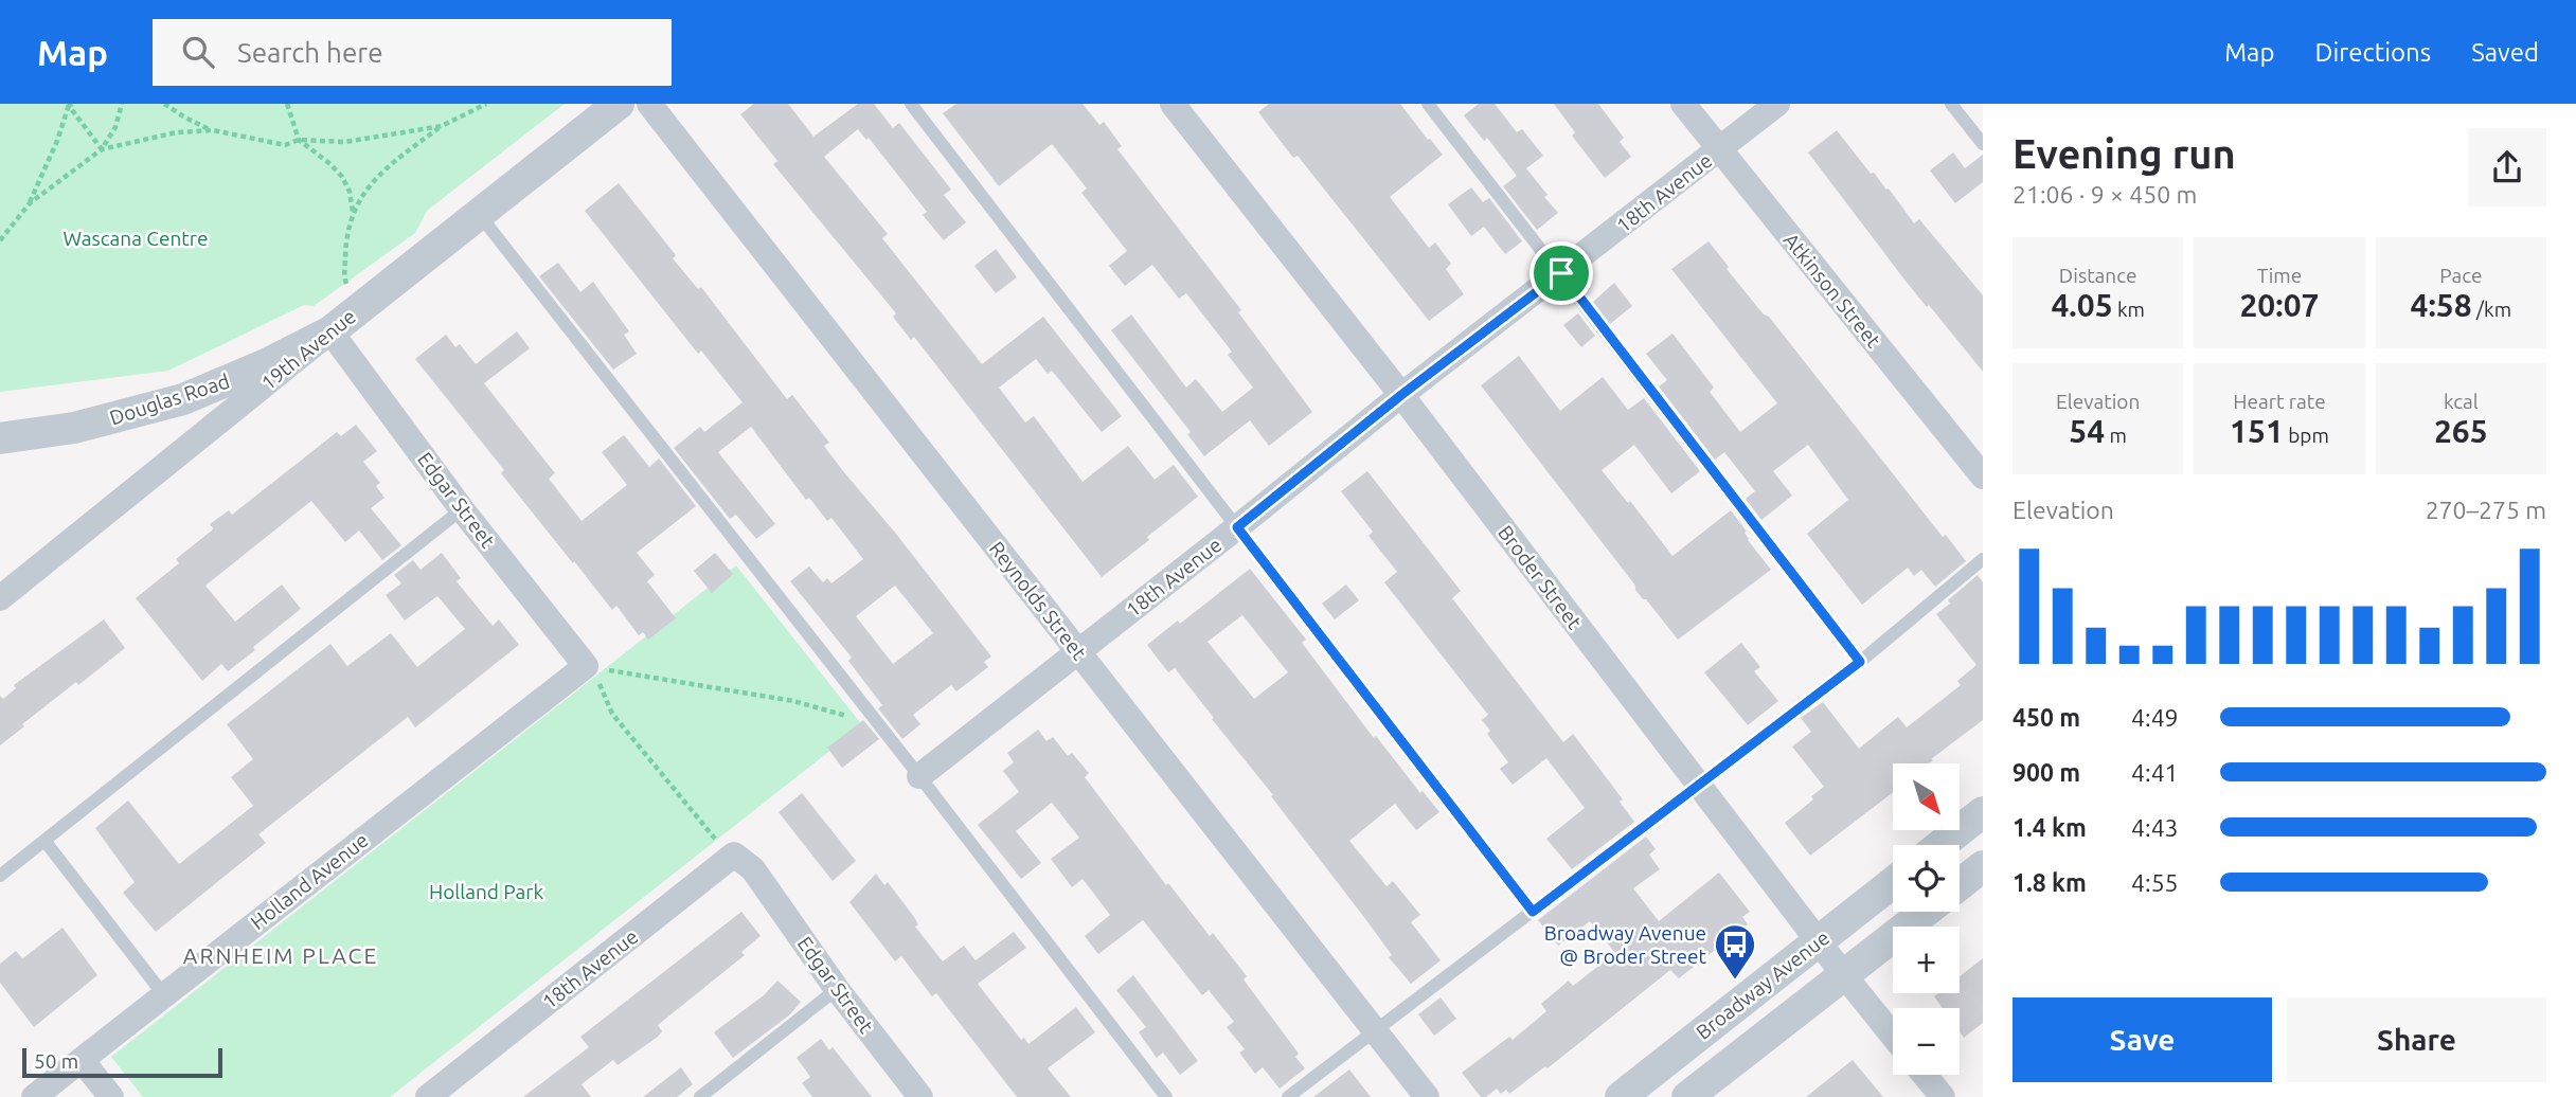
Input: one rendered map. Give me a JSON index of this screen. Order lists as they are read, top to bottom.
{
  "streets": {
    "street": [
      "18th Avenue",
      "Atkinson Street",
      "19th Avenue",
      "Douglas Road",
      "Edgar Street",
      "Broder Street",
      "Reynolds Street",
      "Holland Avenue",
      "Broadway Avenue"
    ]
  },
  "crossings": [
    ["18th Avenue", "Atkinson Street"],
    ["18th Avenue", "Edgar Street"],
    ["18th Avenue", "Broder Street"],
    ["18th Avenue", "Reynolds Street"],
    ["19th Avenue", "Douglas Road"],
    ["19th Avenue", "Edgar Street"],
    ["Douglas Road", "Edgar Street"],
    ["Edgar Street", "Holland Avenue"],
    ["Broder Street", "Broadway Avenue"]
  ],
  "districts": ["ARNHEIM PLACE"],
  "parks": ["Wascana Centre", "Holland Park"],
  "places": {
    "bus stop": ["Broadway Avenue @ Broder Street"]
  },
  "scale_bar": "50 m",
  "north": "bottom right",
  "page": {
    "header": "Map",
    "search": "Search here",
    "nav": ["Map", "Directions", "Saved"],
    "heading": ["Evening run", "21:06 · 9 × 450 m"],
    "stats": [
      ["Distance", "4.05 km"],
      ["Time", "20:07"],
      ["Pace", "4:58 /km"],
      ["Elevation", "54 m"],
      ["Heart rate", "151 bpm"],
      ["kcal", "265"]
    ],
    "chart": ["Elevation", "270–275 m"],
    "list": [
      {
        "name": "450 m",
        "note": "4:49"
      },
      {
        "name": "900 m",
        "note": "4:41"
      },
      {
        "name": "1.4 km",
        "note": "4:43"
      },
      {
        "name": "1.8 km",
        "note": "4:55"
      }
    ],
    "map_buttons": ["+", "−"],
    "buttons": ["Save", "Share"],
    "scale": "50 m"
  }
}
